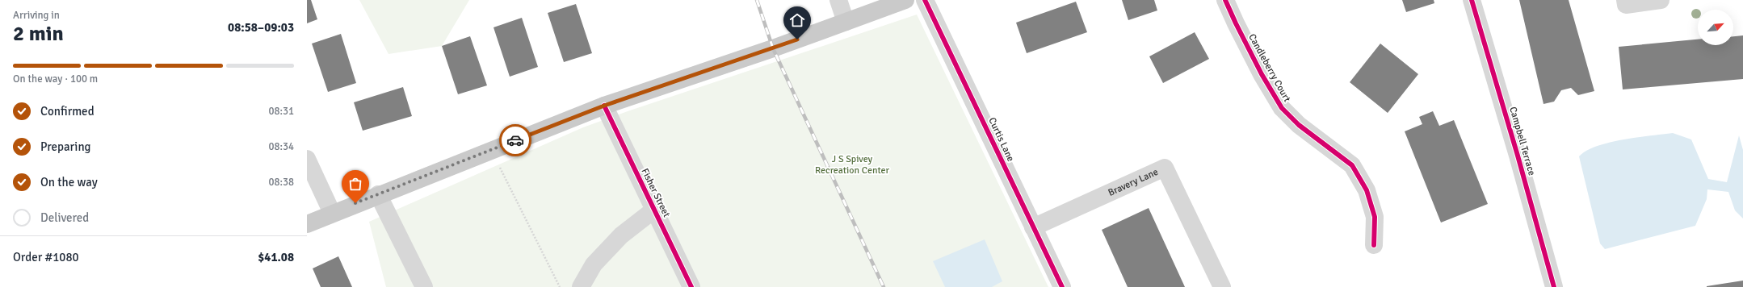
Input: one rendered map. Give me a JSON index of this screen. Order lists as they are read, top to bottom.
{
  "streets": {
    "street": [
      "Candleberry Court",
      "Curtis Lane",
      "Campbell Terrace",
      "Bravery Lane",
      "Fisher Street"
    ]
  },
  "crossings": [
    ["Curtis Lane", "Bravery Lane"]
  ],
  "parks": ["J S Spivey Recreation Center"],
  "north": "top right",
  "page": {
    "heading": ["2 min", "Arriving in", "08:58–09:03"],
    "panel": ["Order #1080", "$41.08"],
    "bar": "On the way · 100 m",
    "list": [
      ["Confirmed", "08:31"],
      ["Preparing", "08:34"],
      ["On the way", "08:38"],
      "Delivered"
    ]
  }
}
